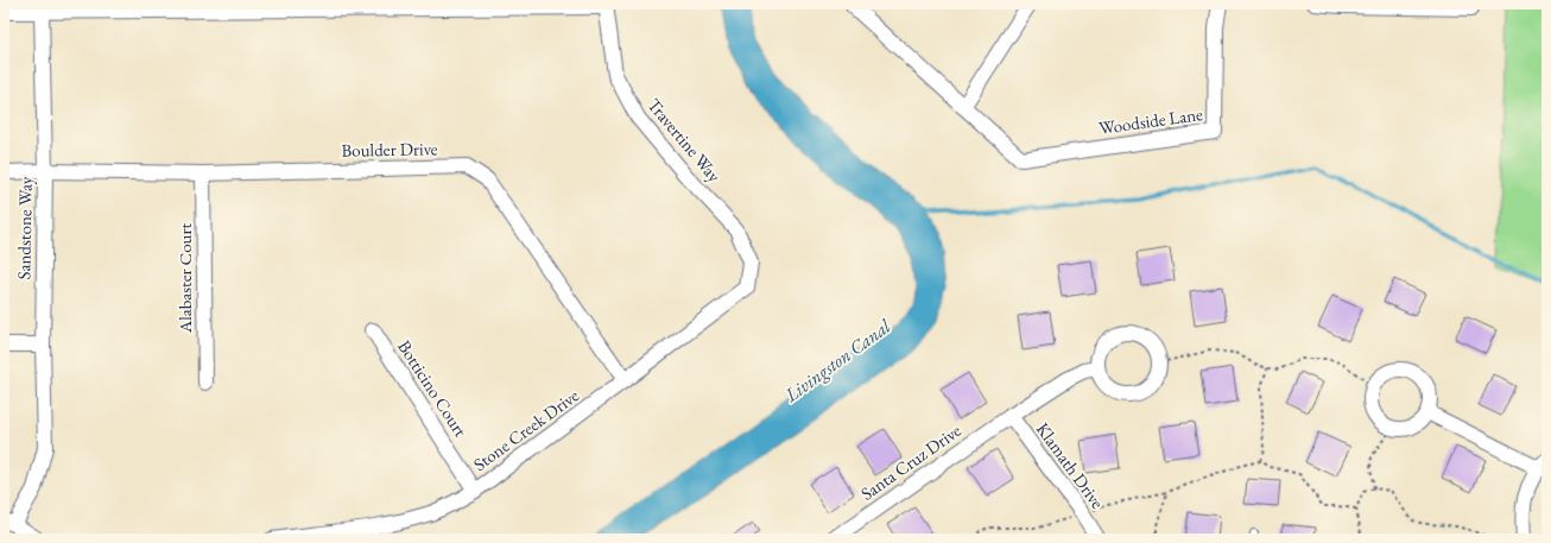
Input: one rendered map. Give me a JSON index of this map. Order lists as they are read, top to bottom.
{
  "streets": {
    "street": [
      "Woodside Lane",
      "Travertine Way",
      "Boulder Drive",
      "Sandstone Way",
      "Alabaster Court",
      "Botticino Court",
      "Stone Creek Drive",
      "Santa Cruz Drive",
      "Klamath Drive"
    ]
  },
  "crossings": [
    ["Travertine Way", "Stone Creek Drive"],
    ["Boulder Drive", "Sandstone Way"],
    ["Boulder Drive", "Alabaster Court"],
    ["Boulder Drive", "Stone Creek Drive"],
    ["Botticino Court", "Stone Creek Drive"],
    ["Santa Cruz Drive", "Klamath Drive"]
  ],
  "water": ["Livingston Canal"]
}
